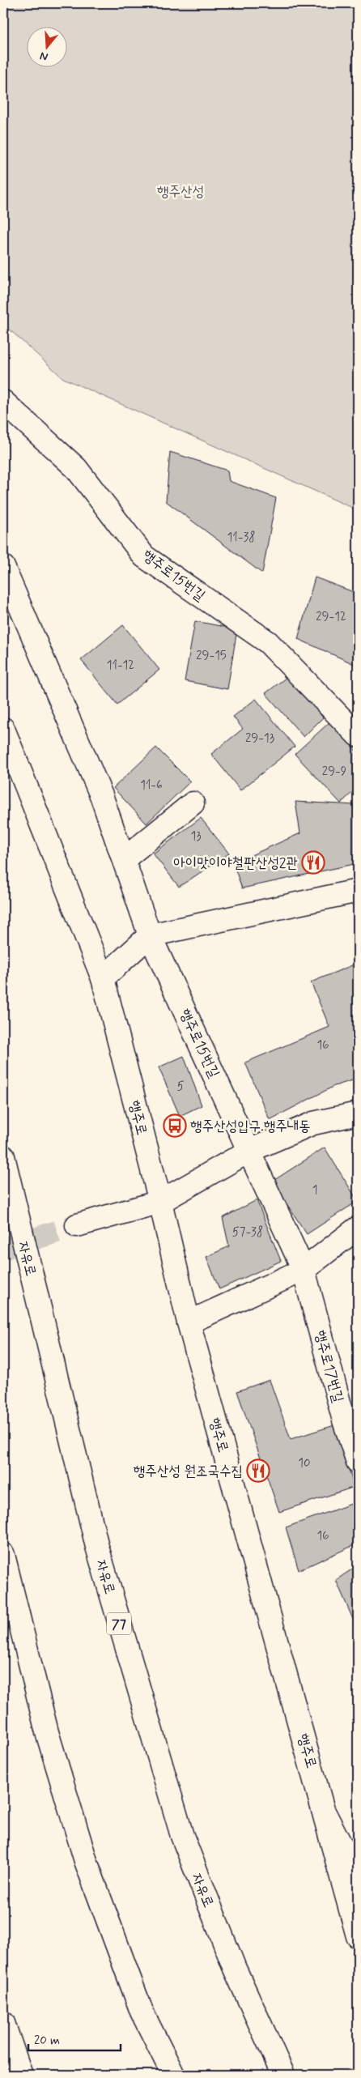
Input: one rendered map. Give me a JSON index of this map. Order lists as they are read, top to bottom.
{
  "streets": {
    "main road": [
      "행주로15번길",
      "행주로",
      "자유로",
      "행주로17번길",
      "77"
    ]
  },
  "crossings": [
    ["행주로15번길", "행주로17번길"]
  ],
  "parks": ["행주산성"],
  "places": {
    "restaurant": ["아이맛이야철판산성2관", "행주산성 원조국수집"],
    "bus stop": ["행주산성입구.행주내동"]
  },
  "house_numbers": [
    "11-38",
    "29-12",
    "29-15",
    "11-12",
    "29-13",
    "29-9",
    "11-6",
    "13",
    "16",
    "5",
    "1",
    "57-38",
    "10",
    "16"
  ],
  "scale_bar": "20 m",
  "north": "bottom"
}
